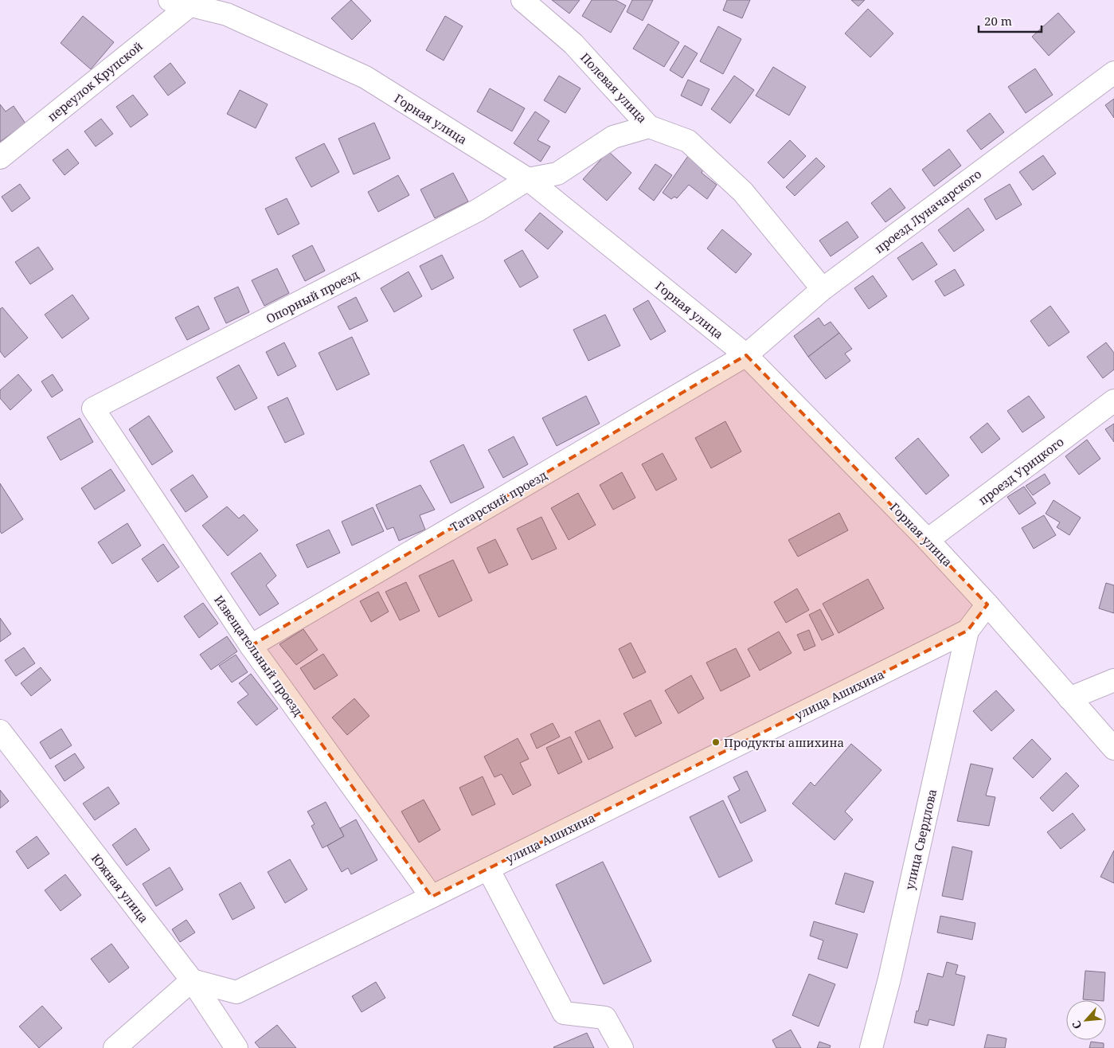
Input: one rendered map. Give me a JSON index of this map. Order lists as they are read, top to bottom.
{
  "streets": {
    "street": [
      "переулок Крупской",
      "Полевая улица",
      "Горная улица",
      "проезд Луначарского",
      "Опорный проезд",
      "проезд Урицкого",
      "Татарский проезд",
      "Извещательный проезд",
      "улица Ашихина",
      "улица Свердлова",
      "Южная улица"
    ]
  },
  "crossings": [
    ["переулок Крупской", "Горная улица"],
    ["Полевая улица", "проезд Луначарского"],
    ["Полевая улица", "Опорный проезд"],
    ["Горная улица", "проезд Луначарского"],
    ["Горная улица", "Опорный проезд"],
    ["Горная улица", "проезд Урицкого"],
    ["Горная улица", "Татарский проезд"],
    ["Горная улица", "улица Ашихина"],
    ["проезд Луначарского", "Татарский проезд"],
    ["Опорный проезд", "Извещательный проезд"],
    ["Татарский проезд", "Извещательный проезд"],
    ["Извещательный проезд", "улица Ашихина"],
    ["улица Ашихина", "улица Свердлова"],
    ["улица Ашихина", "Южная улица"]
  ],
  "places": ["Продукты ашихина"],
  "scale_bar": "20 m",
  "north": "bottom left"
}
